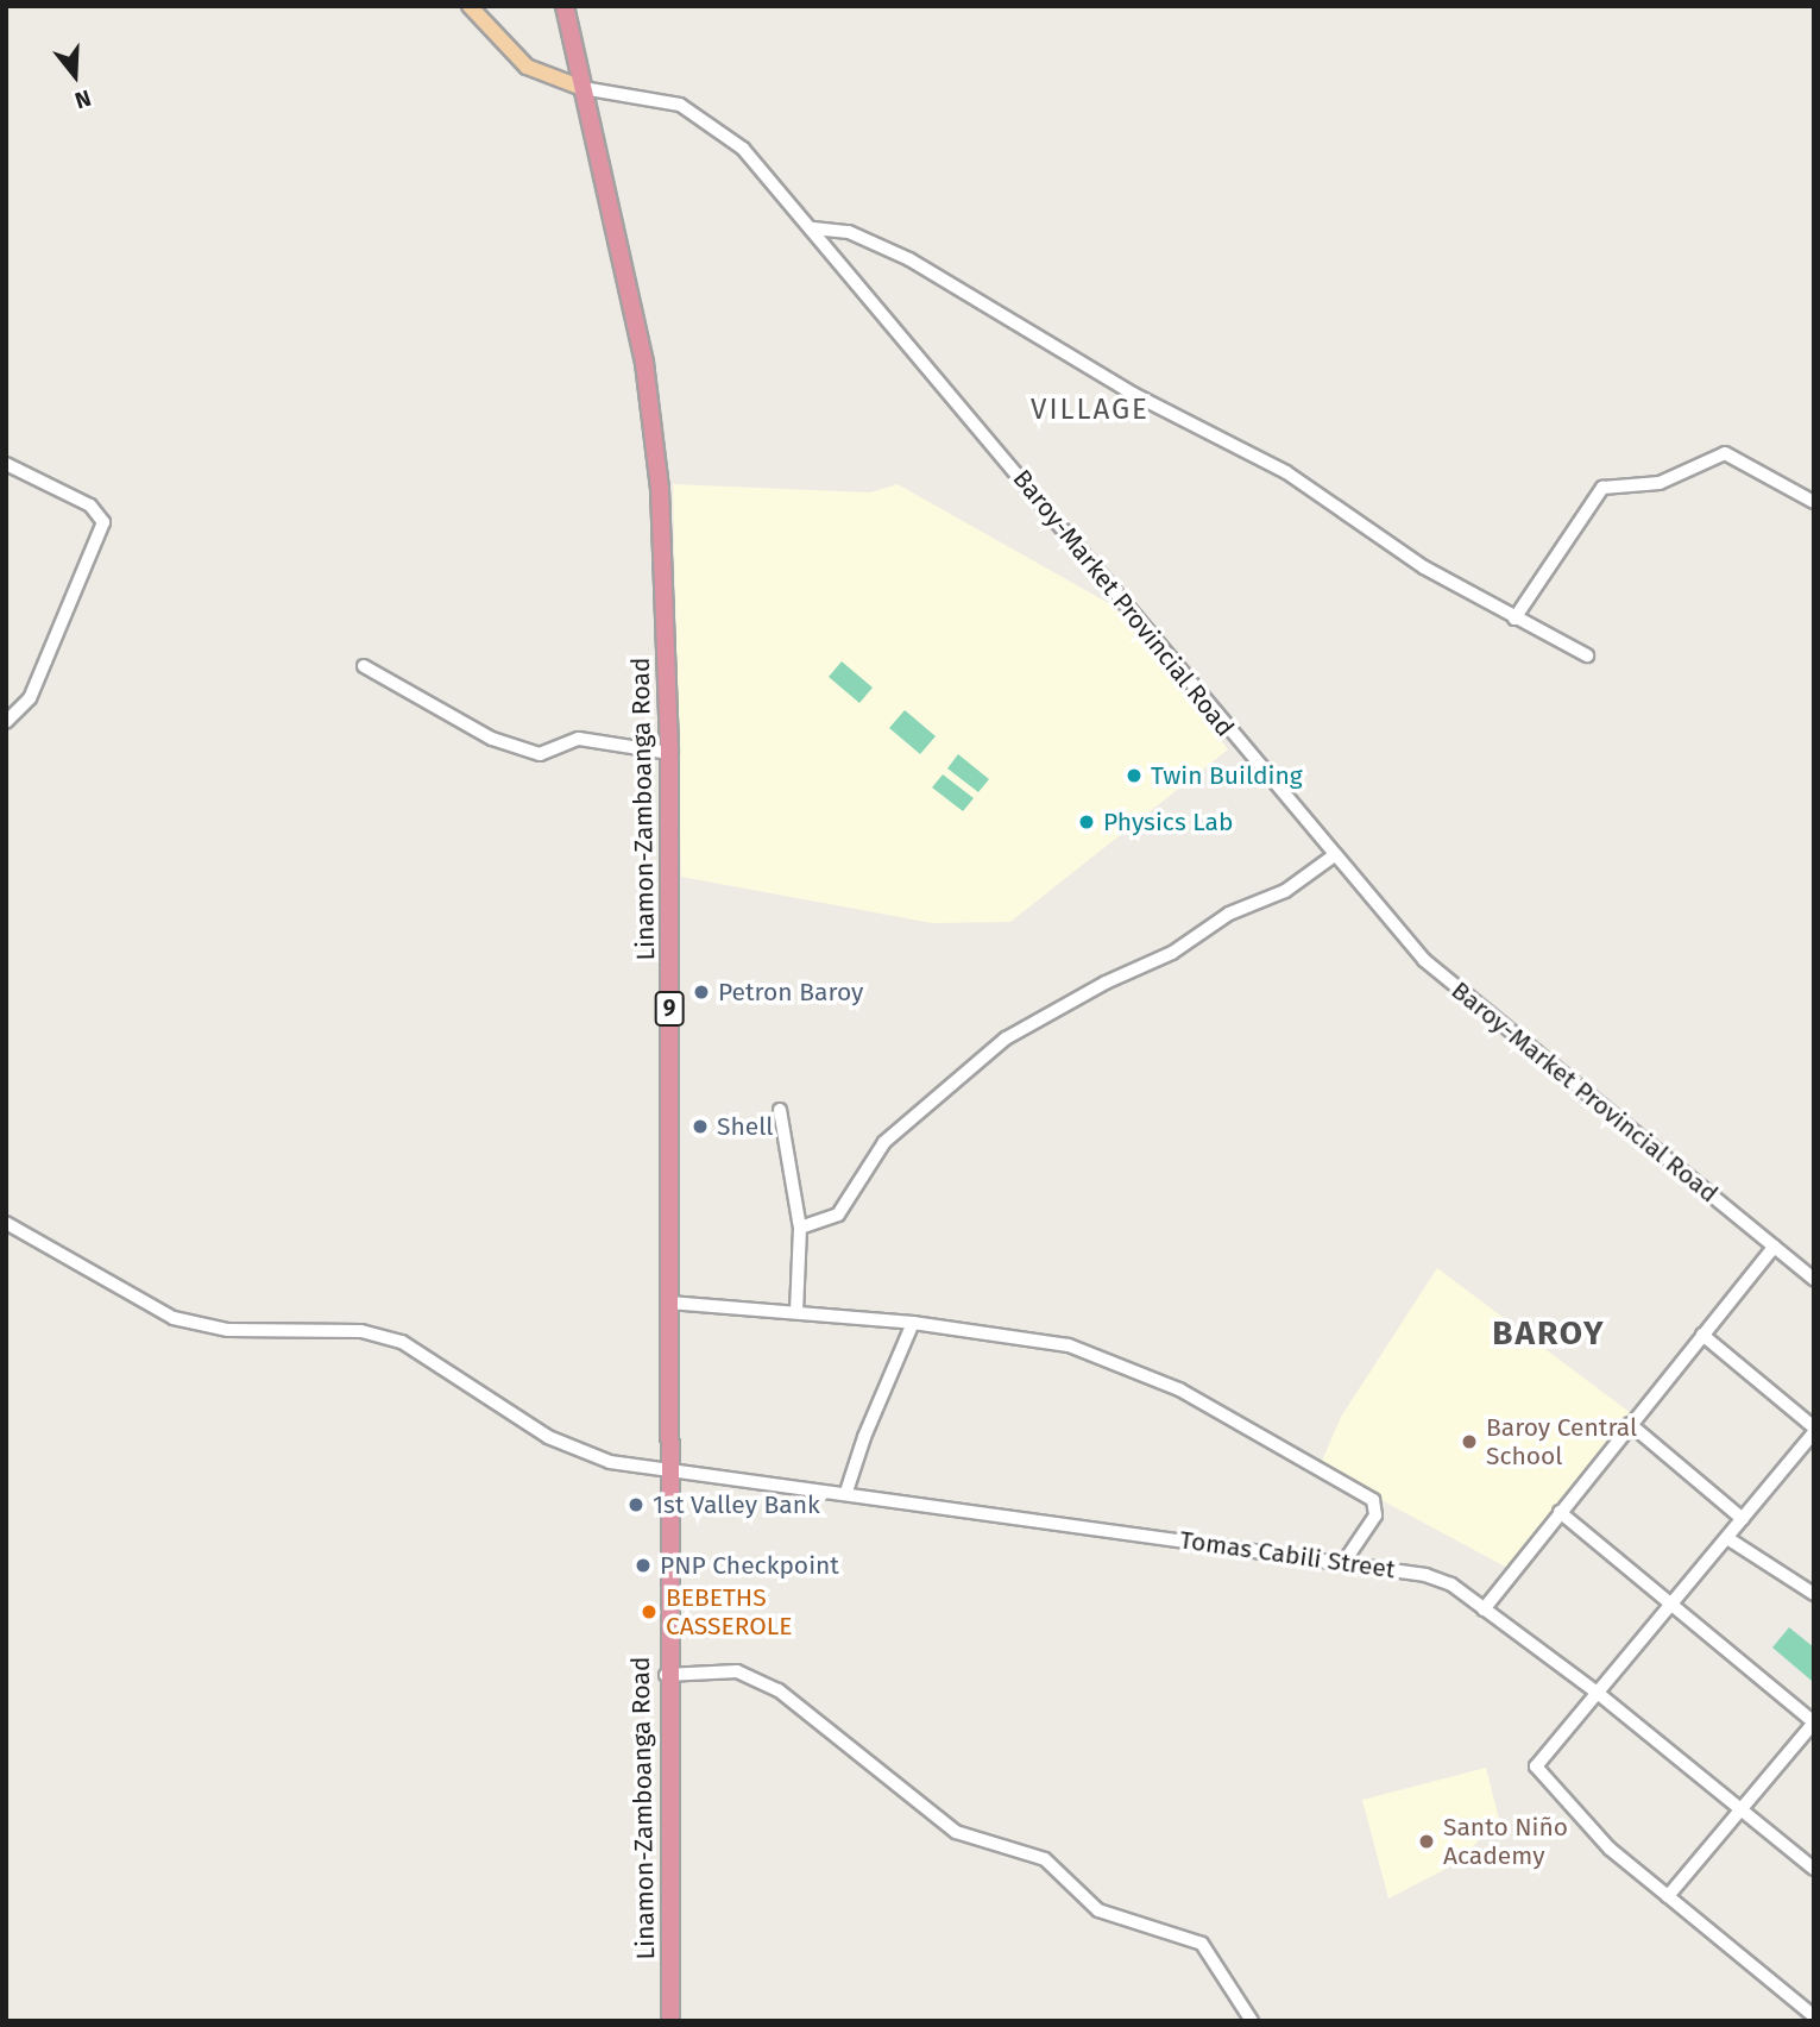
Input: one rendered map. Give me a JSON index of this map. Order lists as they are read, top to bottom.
{
  "streets": {
    "highway": ["Linamon-Zamboanga Road", "9"],
    "street": ["Baroy-Market Provincial Road", "Tomas Cabili Street"]
  },
  "crossings": [
    ["Baroy-Market Provincial Road", "Linamon-Zamboanga Road"],
    ["Linamon-Zamboanga Road", "Tomas Cabili Street"]
  ],
  "districts": ["VILLAGE", "BAROY"],
  "places": [
    "Twin Building",
    "Physics Lab",
    "Petron Baroy",
    "Shell",
    "Baroy Central School",
    "1st Valley Bank",
    "PNP Checkpoint",
    "BEBETHS CASSEROLE",
    "Santo Niño Academy"
  ],
  "north": "bottom"
}
